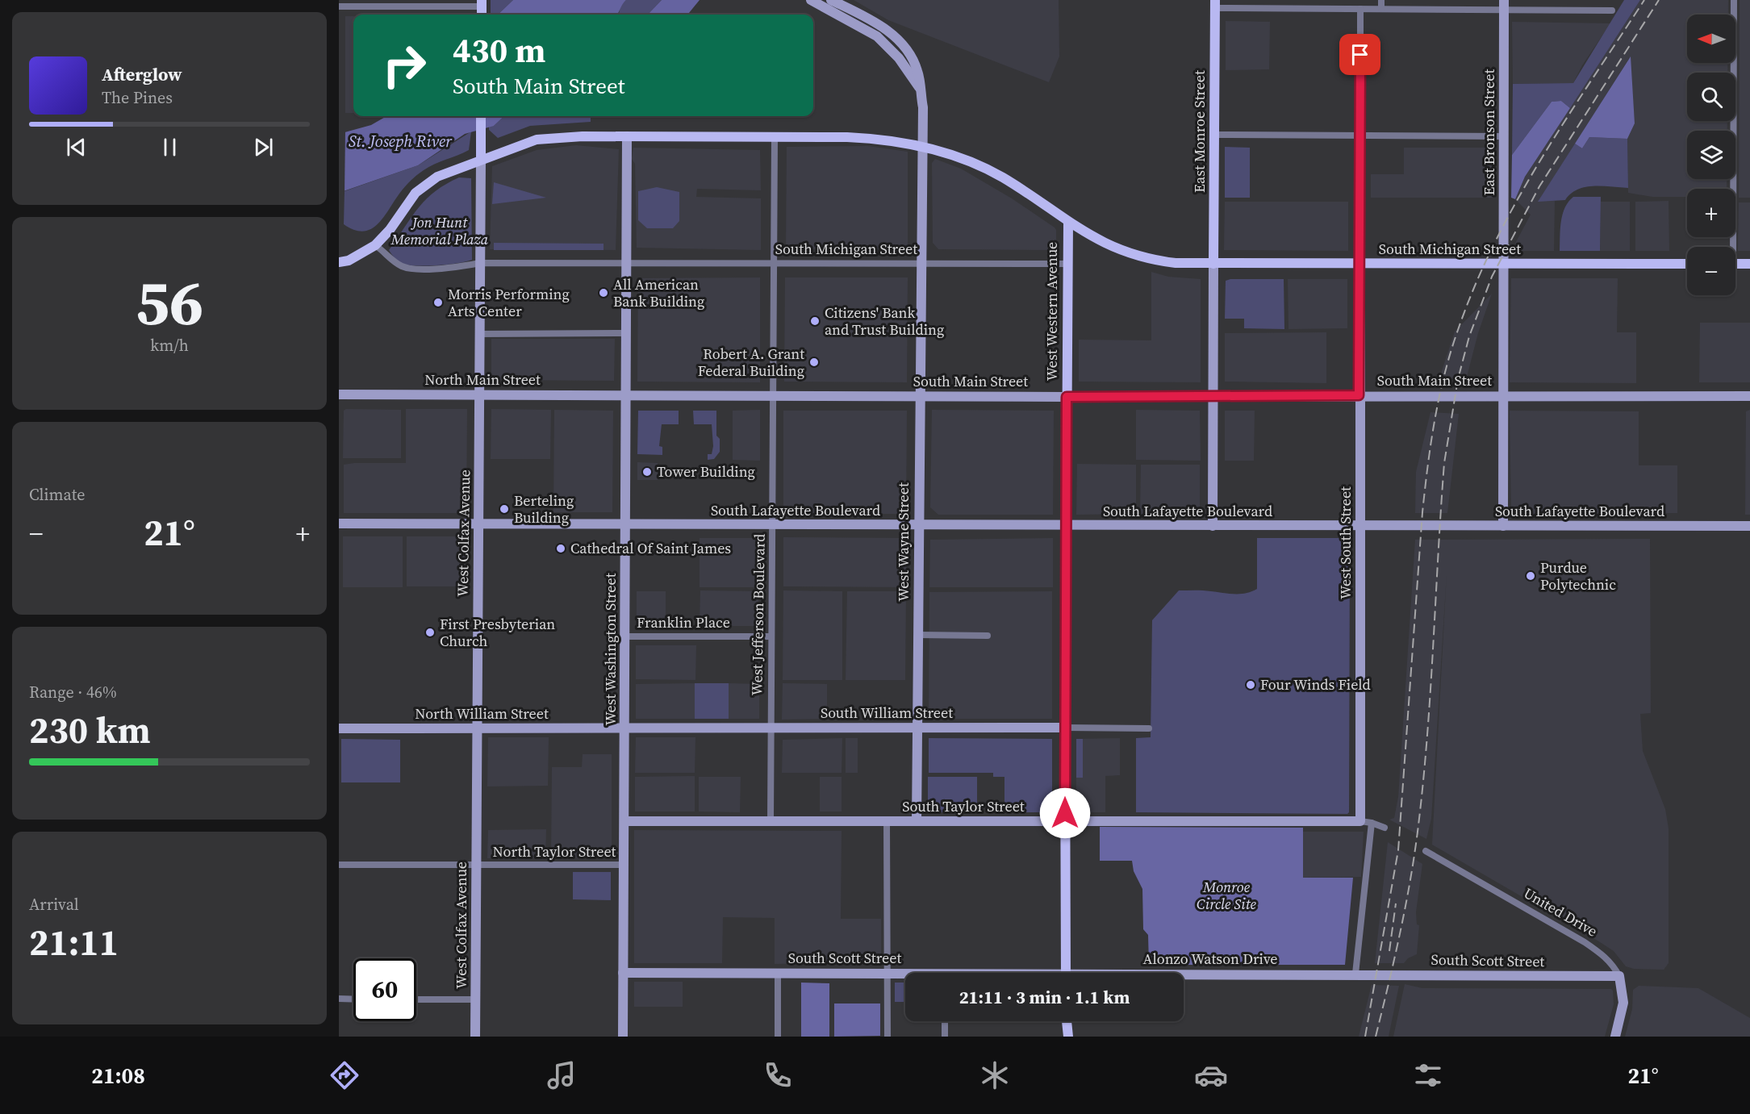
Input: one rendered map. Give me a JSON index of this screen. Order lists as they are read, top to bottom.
{
  "streets": {
    "main road": ["East Monroe Street", "South Michigan Street", "West Western Avenue"],
    "street": [
      "East Bronson Street",
      "North Main Street",
      "South Main Street",
      "South Lafayette Boulevard",
      "West Colfax Avenue",
      "West Wayne Street",
      "West South Street",
      "West Jefferson Boulevard",
      "Franklin Place",
      "West Washington Street",
      "South William Street",
      "North William Street",
      "South Taylor Street",
      "North Taylor Street",
      "United Drive",
      "South Scott Street",
      "Alonzo Watson Drive"
    ]
  },
  "crossings": [
    ["East Monroe Street", "South Michigan Street"],
    ["East Bronson Street", "South Michigan Street"],
    ["East Bronson Street", "South Main Street"],
    ["East Bronson Street", "South Lafayette Boulevard"],
    ["South Michigan Street", "West Western Avenue"],
    ["South Michigan Street", "West Colfax Avenue"],
    ["South Michigan Street", "West Wayne Street"],
    ["South Michigan Street", "West South Street"],
    ["South Michigan Street", "West Jefferson Boulevard"],
    ["South Michigan Street", "West Washington Street"],
    ["West Western Avenue", "South Main Street"],
    ["West Western Avenue", "South Lafayette Boulevard"],
    ["West Western Avenue", "South William Street"],
    ["West Western Avenue", "South Taylor Street"],
    ["North Main Street", "South Main Street"],
    ["North Main Street", "West Colfax Avenue"],
    ["North Main Street", "West Washington Street"],
    ["South Main Street", "West Wayne Street"],
    ["South Main Street", "West South Street"],
    ["South Main Street", "West Jefferson Boulevard"],
    ["South Main Street", "West Washington Street"],
    ["South Lafayette Boulevard", "West Colfax Avenue"],
    ["South Lafayette Boulevard", "West Wayne Street"],
    ["South Lafayette Boulevard", "West South Street"],
    ["South Lafayette Boulevard", "West Jefferson Boulevard"],
    ["South Lafayette Boulevard", "West Washington Street"],
    ["West Colfax Avenue", "North William Street"],
    ["West Colfax Avenue", "North Taylor Street"],
    ["West Wayne Street", "South William Street"],
    ["West Wayne Street", "South Taylor Street"],
    ["West South Street", "South Taylor Street"],
    ["West Jefferson Boulevard", "Franklin Place"],
    ["West Jefferson Boulevard", "South William Street"],
    ["West Jefferson Boulevard", "South Taylor Street"],
    ["Franklin Place", "West Washington Street"],
    ["West Washington Street", "South William Street"],
    ["West Washington Street", "North William Street"],
    ["West Washington Street", "South Taylor Street"],
    ["West Washington Street", "North Taylor Street"],
    ["West Washington Street", "South Scott Street"],
    ["South William Street", "North William Street"],
    ["United Drive", "South Scott Street"],
    ["South Scott Street", "Alonzo Watson Drive"]
  ],
  "water": ["St. Joseph River"],
  "parks": ["Jon Hunt Memorial Plaza", "Monroe Circle Site"],
  "places": [
    "All American Bank Building",
    "Morris Performing Arts Center",
    "Citizens' Bank and Trust Building",
    "Robert A. Grant Federal Building",
    "Tower Building",
    "Berteling Building",
    "Cathedral Of Saint James",
    "Purdue Polytechnic",
    "First Presbyterian Church",
    "Four Winds Field"
  ],
  "north": "left",
  "page": {
    "map_buttons": ["+", "−"],
    "turn": ["430 m", "South Main Street"],
    "song": ["Afterglow", "The Pines"],
    "tile": [
      ["56", "km/h"],
      "Climate",
      ["Range · 46%", "230 km"],
      ["Arrival", "21:11"]
    ],
    "heat": ["−", "21°", "+"],
    "limit": "60",
    "trip": "21:11 · 3 min · 1.1 km",
    "tabs": ["21:08", "21°"]
  }
}
